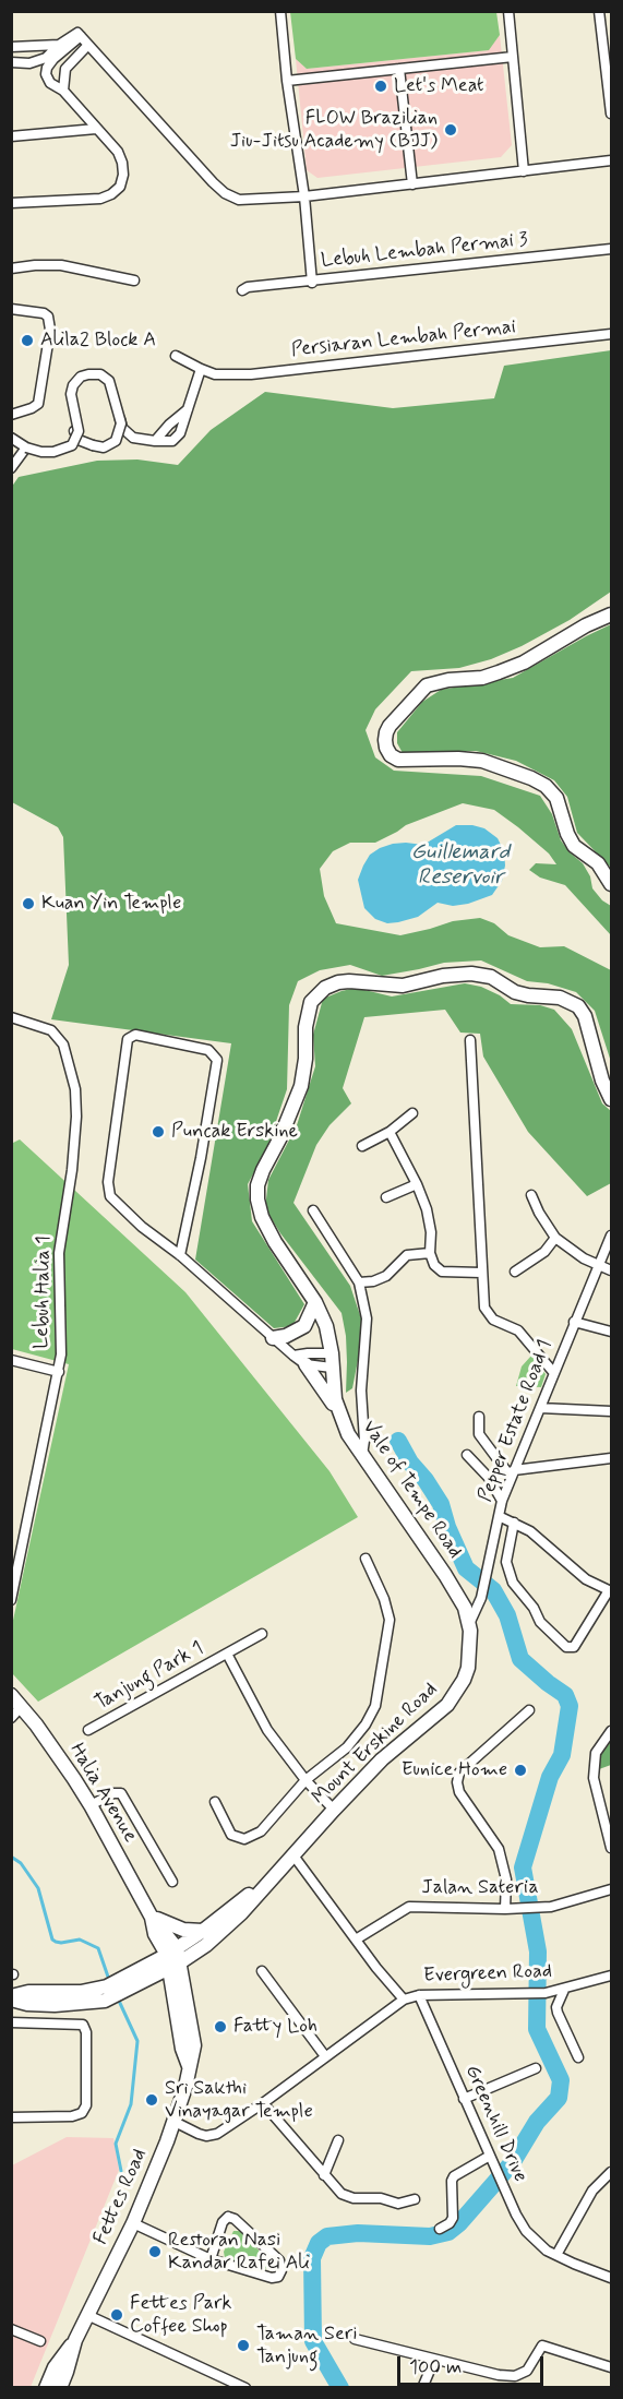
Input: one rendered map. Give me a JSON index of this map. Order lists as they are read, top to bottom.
{
  "streets": {
    "main road": [
      "Vale of Tempe Road",
      "Mount Erskine Road",
      "Halia Avenue",
      "Fettes Road"
    ],
    "street": [
      "Lebuh Lembah Permai 3",
      "Persiaran Lembah Permai",
      "Lebuh Halia 1",
      "Pepper Estate Road 1",
      "Tanjung Park 1",
      "Jalan Sateria",
      "Evergreen Road",
      "Greenhill Drive"
    ]
  },
  "crossings": [
    ["Pepper Estate Road 1", "Vale of Tempe Road"],
    ["Pepper Estate Road 1", "Mount Erskine Road"],
    ["Vale of Tempe Road", "Mount Erskine Road"],
    ["Tanjung Park 1", "Mount Erskine Road"],
    ["Mount Erskine Road", "Halia Avenue"],
    ["Mount Erskine Road", "Fettes Road"],
    ["Halia Avenue", "Fettes Road"],
    ["Evergreen Road", "Greenhill Drive"],
    ["Evergreen Road", "Fettes Road"]
  ],
  "water": ["Guillemard Reservoir"],
  "places": [
    "Let's Meat",
    "FLOW Brazilian Jiu-Jitsu Academy (BJJ)",
    "Alila2 Block A",
    "Kuan Yin Temple",
    "Puncak Erskine",
    "Eunice Home",
    "Fatty Loh",
    "Sri Sakthi Vinayagar Temple",
    "Restoran Nasi Kandar Rafei Ali",
    "Fettes Park Coffee Shop",
    "Taman Seri Tanjung"
  ],
  "scale_bar": "100 m"
}
